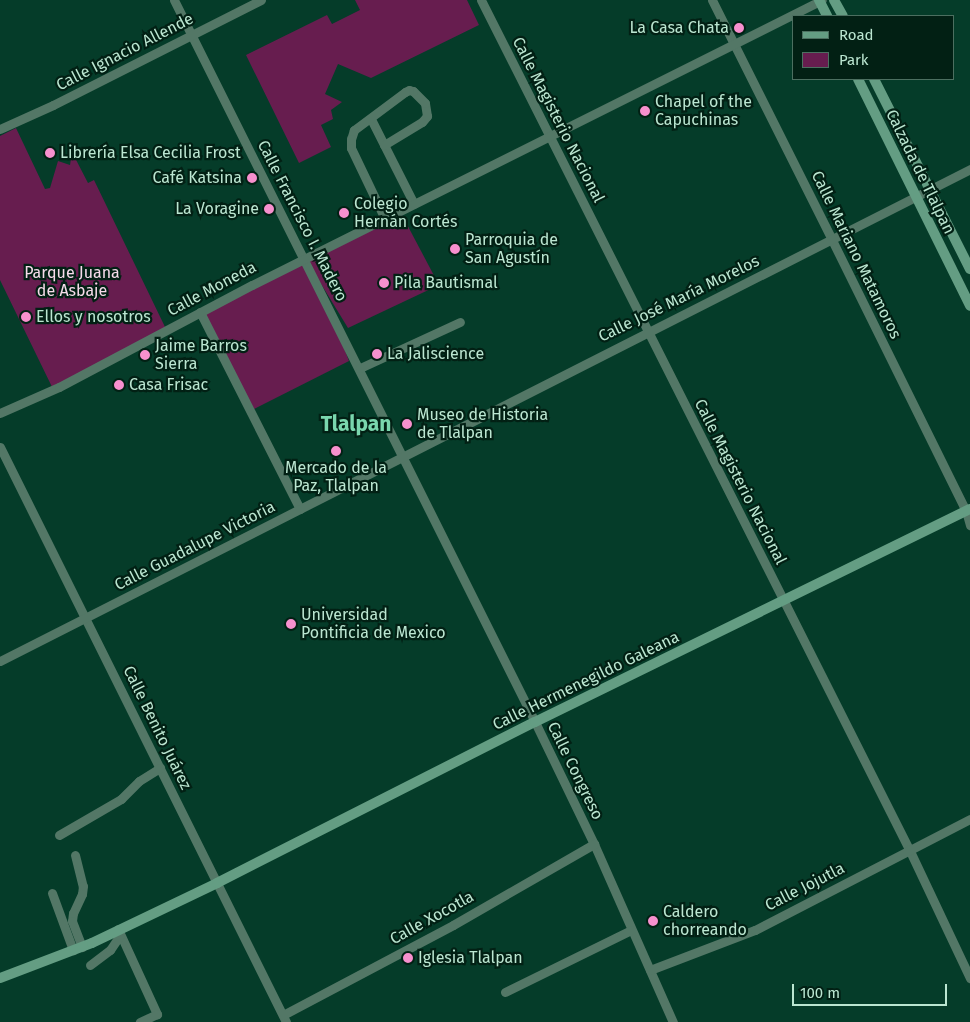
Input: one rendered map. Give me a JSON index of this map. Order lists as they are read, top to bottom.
{
  "streets": {
    "street": [
      "Calle Ignacio Allende",
      "Calle Magisterio Nacional",
      "Calzada de Tlalpan",
      "Calle Francisco I. Madero",
      "Calle Mariano Matamoros",
      "Calle Moneda",
      "Calle José María Morelos",
      "Calle Guadalupe Victoria",
      "Calle Hermenegildo Galeana",
      "Calle Benito Juárez",
      "Calle Congreso",
      "Calle Jojutla",
      "Calle Xocotla"
    ]
  },
  "crossings": [
    ["Calle Ignacio Allende", "Calle Francisco I. Madero"],
    ["Calle Magisterio Nacional", "Calle Moneda"],
    ["Calle Magisterio Nacional", "Calle José María Morelos"],
    ["Calle Magisterio Nacional", "Calle Hermenegildo Galeana"],
    ["Calle Magisterio Nacional", "Calle Jojutla"],
    ["Calzada de Tlalpan", "Calle José María Morelos"],
    ["Calle Francisco I. Madero", "Calle Moneda"],
    ["Calle Francisco I. Madero", "Calle José María Morelos"],
    ["Calle Francisco I. Madero", "Calle Guadalupe Victoria"],
    ["Calle Francisco I. Madero", "Calle Congreso"],
    ["Calle Mariano Matamoros", "Calle Moneda"],
    ["Calle Mariano Matamoros", "Calle José María Morelos"],
    ["Calle Mariano Matamoros", "Calle Hermenegildo Galeana"],
    ["Calle José María Morelos", "Calle Guadalupe Victoria"],
    ["Calle José María Morelos", "Calle Congreso"],
    ["Calle Guadalupe Victoria", "Calle Benito Juárez"],
    ["Calle Guadalupe Victoria", "Calle Congreso"],
    ["Calle Hermenegildo Galeana", "Calle Benito Juárez"],
    ["Calle Hermenegildo Galeana", "Calle Congreso"],
    ["Calle Benito Juárez", "Calle Xocotla"],
    ["Calle Congreso", "Calle Jojutla"],
    ["Calle Congreso", "Calle Xocotla"]
  ],
  "districts": ["Tlalpan"],
  "parks": ["Parque Juana de Asbaje"],
  "places": [
    "La Casa Chata",
    "Chapel of the Capuchinas",
    "Librería Elsa Cecilia Frost",
    "Café Katsina",
    "La Voragine",
    "Colegio Hernán Cortés",
    "Parroquia de San Agustín",
    "Pila Bautismal",
    "Ellos y nosotros",
    "La Jaliscience",
    "Jaime Barros Sierra",
    "Casa Frisac",
    "Museo de Historia de Tlalpan",
    "Mercado de la Paz, Tlalpan",
    "Universidad Pontificia de Mexico",
    "Caldero chorreando",
    "Iglesia Tlalpan"
  ],
  "legend": ["Road", "Park"],
  "scale_bar": "100 m"
}
